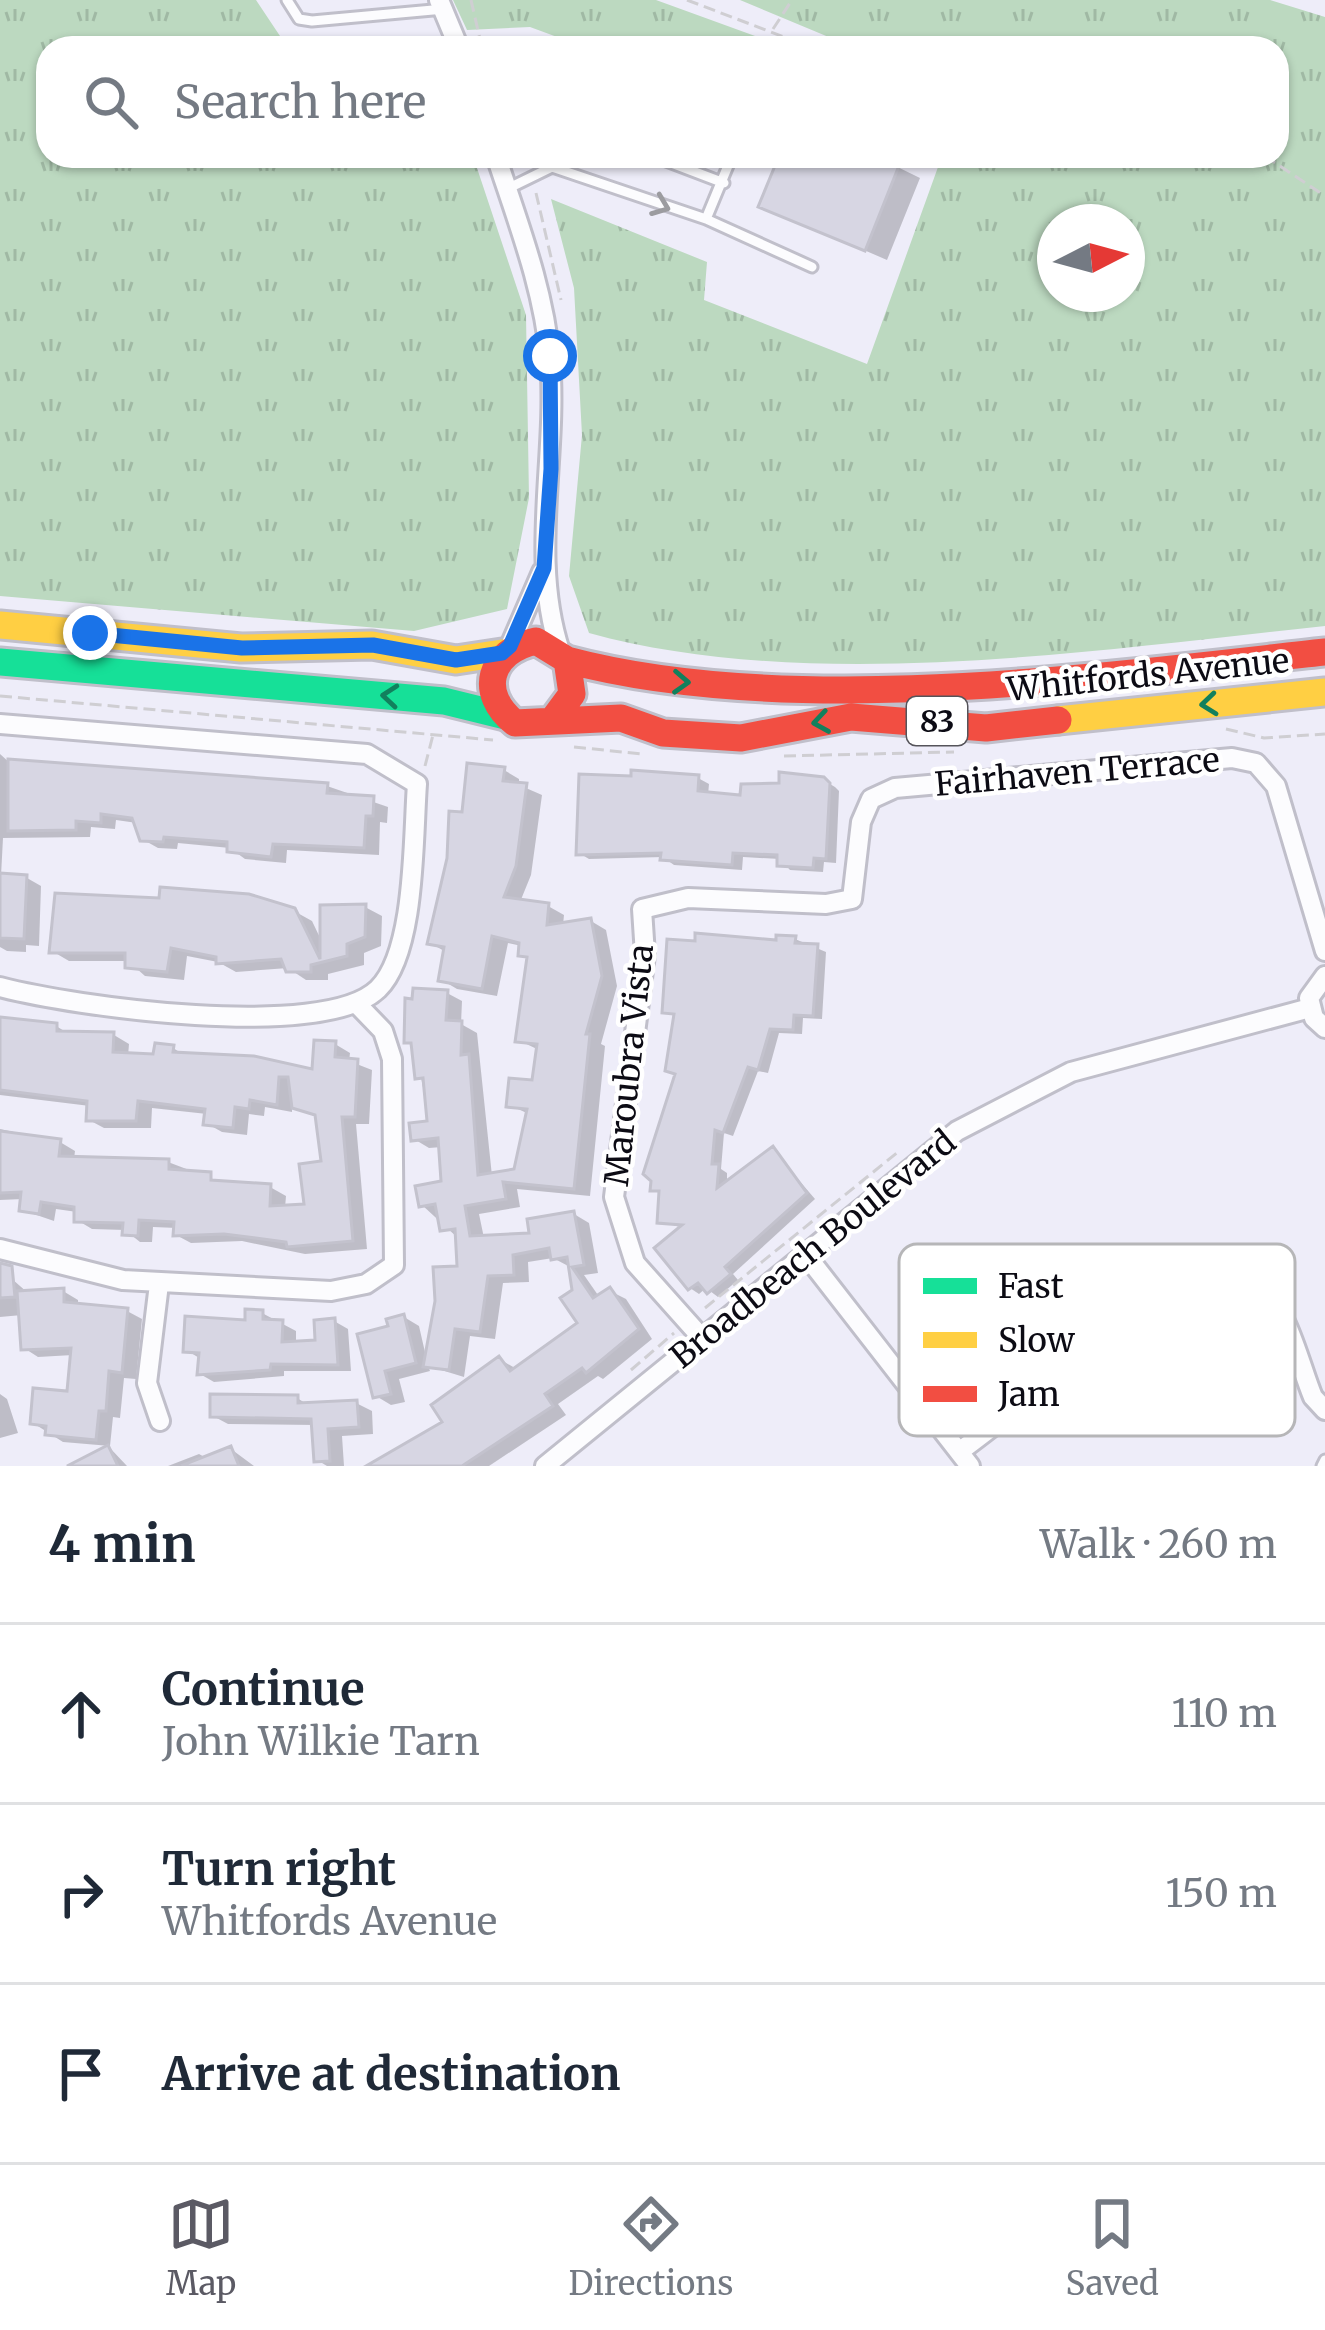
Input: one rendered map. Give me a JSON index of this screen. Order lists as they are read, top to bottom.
{
  "streets": {
    "main road": ["Whitfords Avenue", "83"],
    "street": ["Fairhaven Terrace", "Maroubra Vista", "Broadbeach Boulevard"]
  },
  "crossings": [
    ["Whitfords Avenue", "83"],
    ["Fairhaven Terrace", "Maroubra Vista"],
    ["Maroubra Vista", "Broadbeach Boulevard"]
  ],
  "legend": ["Fast", "Slow", "Jam"],
  "north": "right",
  "page": {
    "search": "Search here",
    "heading": ["4 min", "Walk · 260 m"],
    "list": [
      ["Continue", "John Wilkie Tarn", "110 m"],
      ["Turn right", "Whitfords Avenue", "150 m"],
      "Arrive at destination"
    ],
    "nav": ["Map", "Directions", "Saved"]
  }
}
